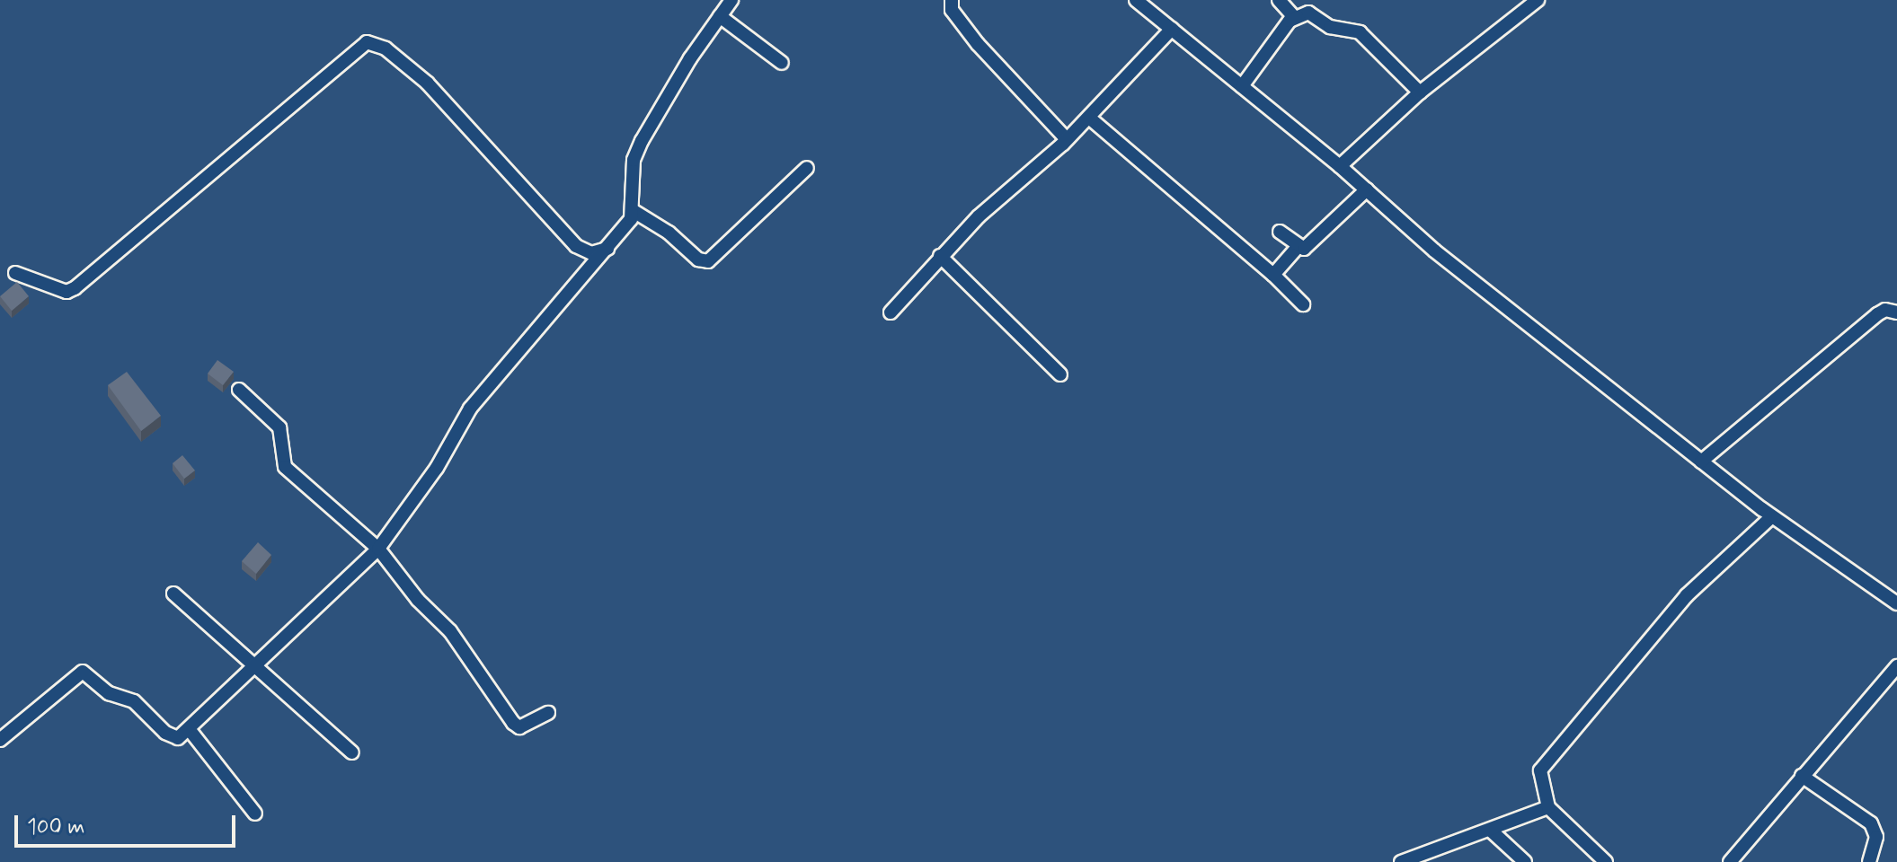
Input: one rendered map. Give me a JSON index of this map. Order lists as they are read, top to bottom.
{
  "scale_bar": "100 m"
}
